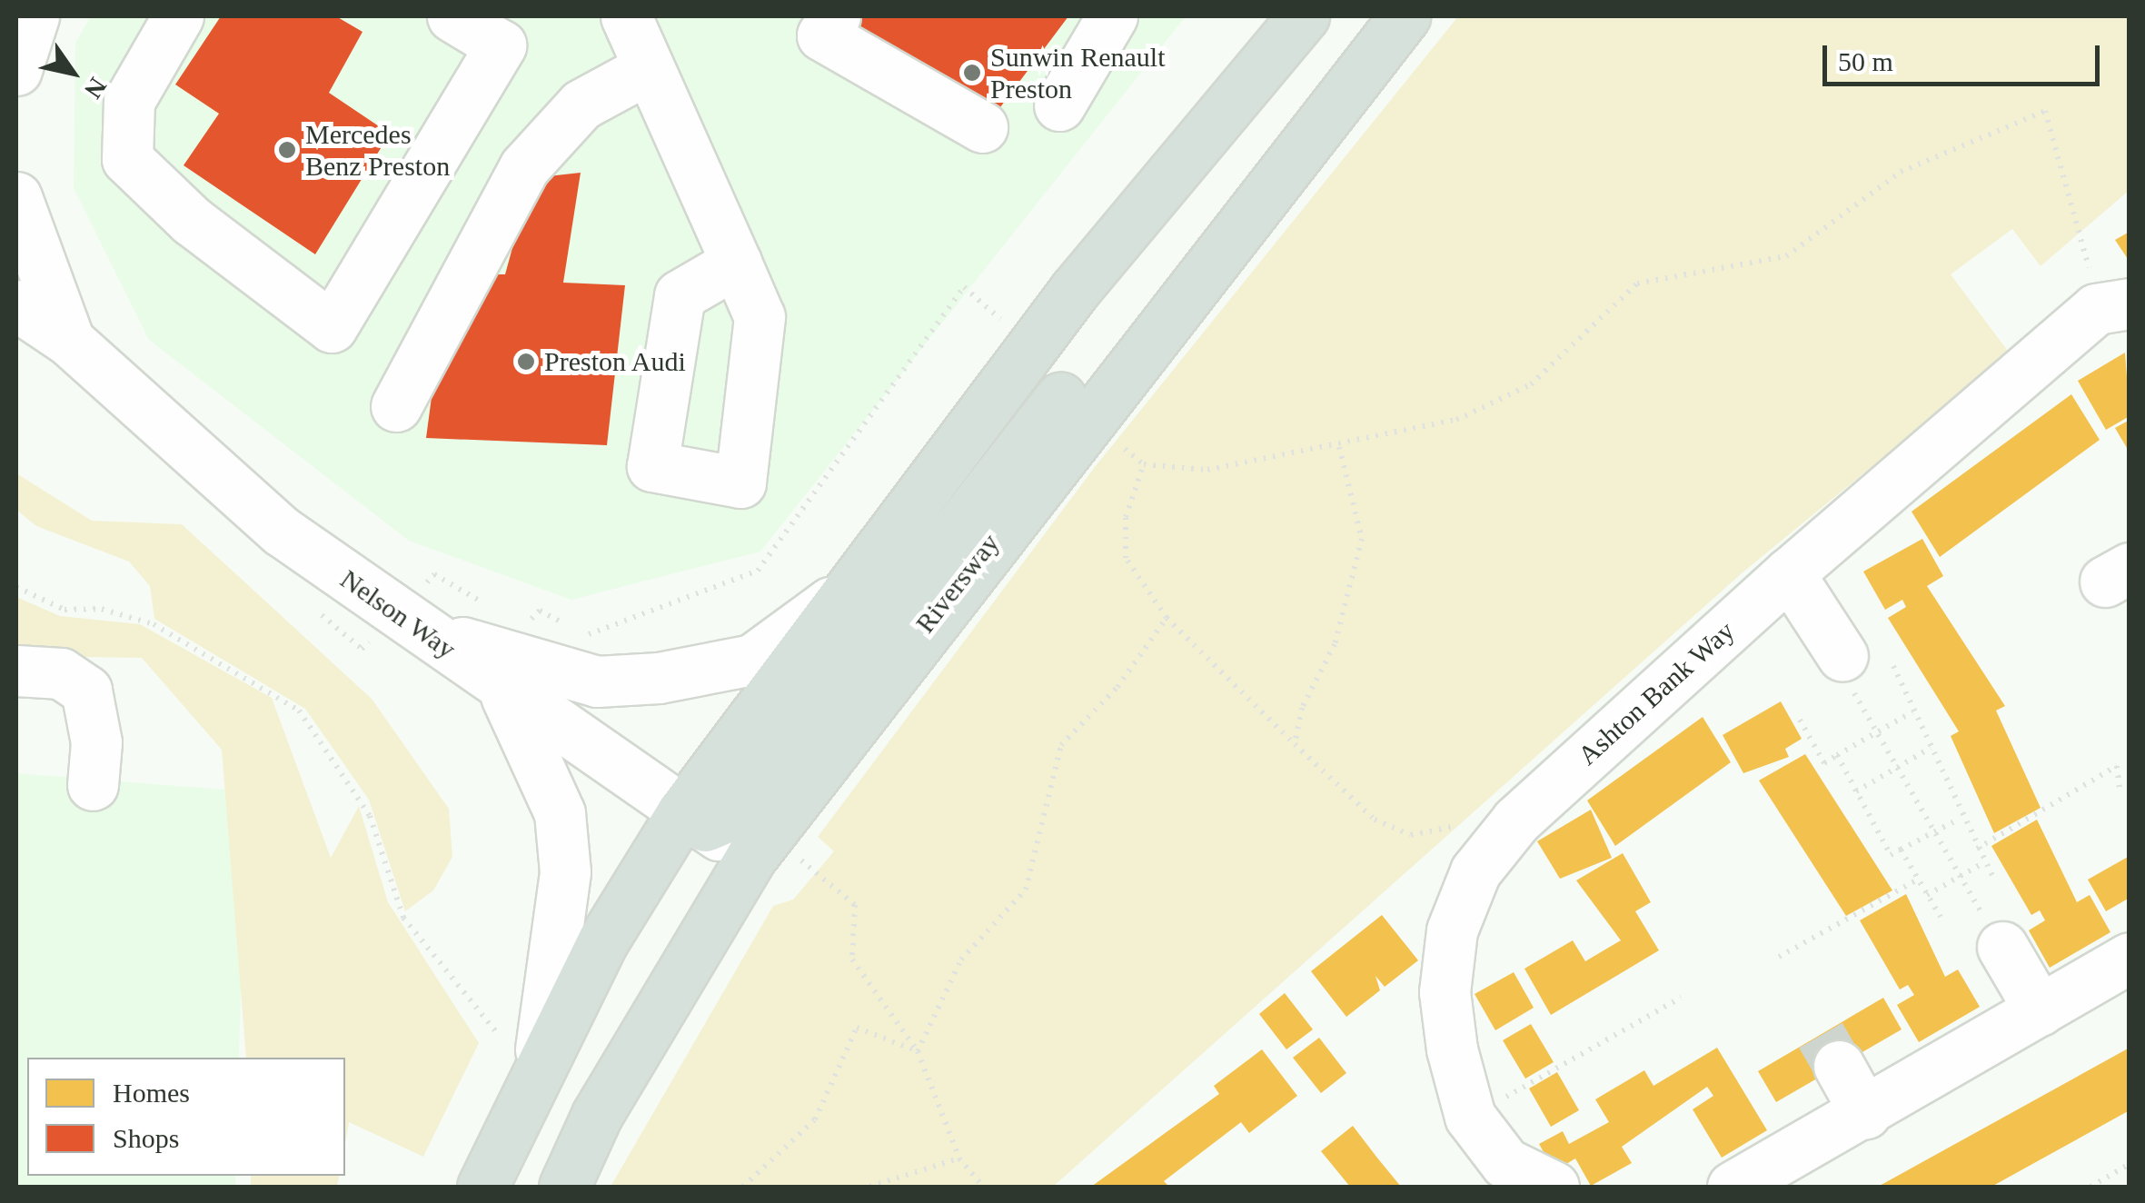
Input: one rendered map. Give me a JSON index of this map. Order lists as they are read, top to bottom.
{
  "streets": {
    "highway": ["Riversway"],
    "street": ["Nelson Way", "Ashton Bank Way"]
  },
  "crossings": [
    ["Riversway", "Nelson Way"]
  ],
  "places": ["Sunwin Renault Preston", "Mercedes Benz Preston", "Preston Audi"],
  "legend": ["Homes", "Shops"],
  "scale_bar": "50 m",
  "north": "bottom right"
}
